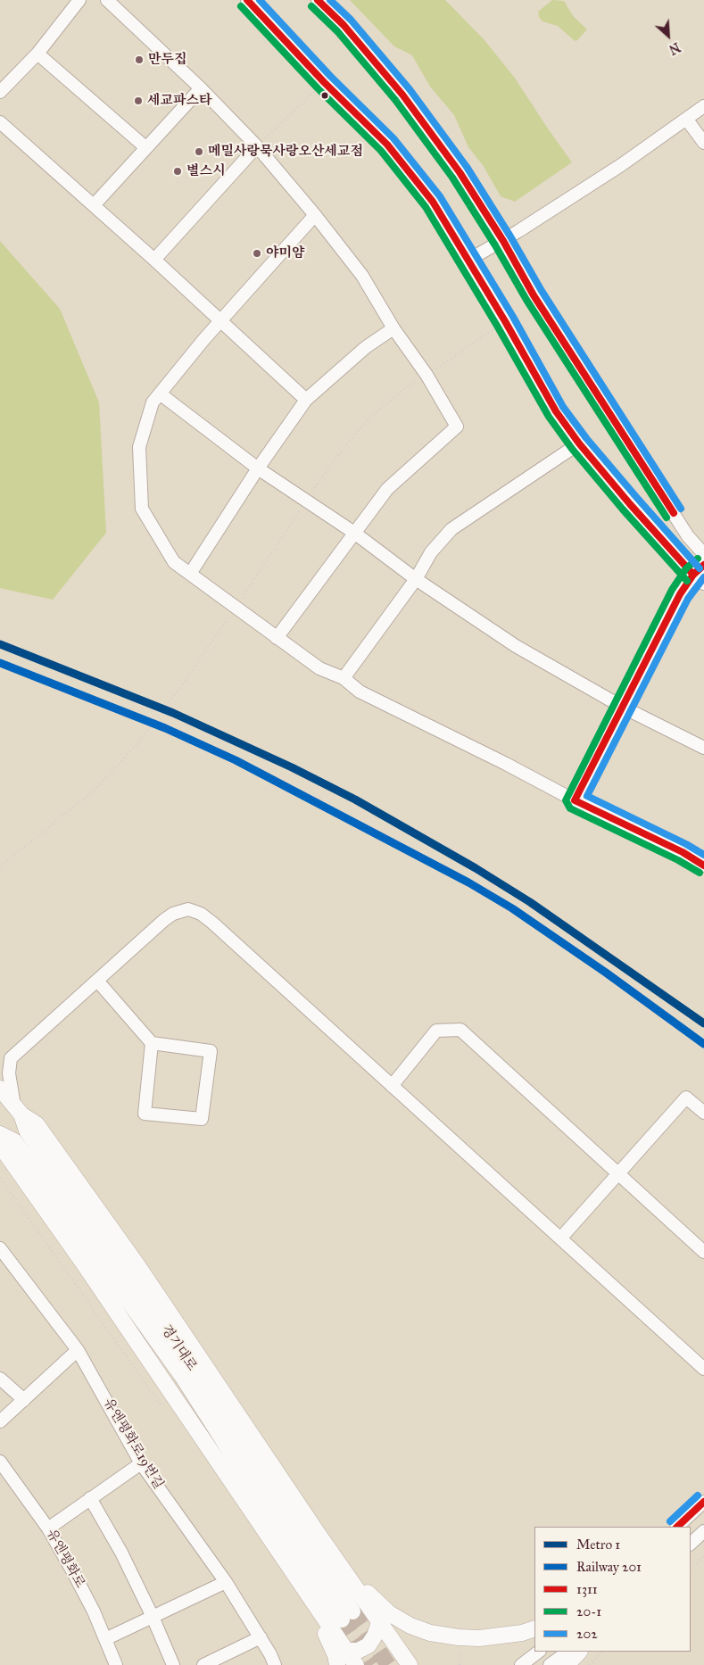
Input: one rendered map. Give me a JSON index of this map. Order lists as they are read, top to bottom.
{
  "streets": {
    "main road": ["경기대로"],
    "street": ["유엔평화로19번길", "유엔평화로"]
  },
  "places": [
    "만두집",
    "세교파스타",
    "메밀사랑묵사랑오산세교점",
    "별스시",
    "야미얌"
  ],
  "lines": [
    "transit line 1311",
    "transit line 202",
    "transit line 20-1",
    "metro line 1",
    "rail line 201"
  ],
  "legend": [
    "Metro 1",
    "Railway 201",
    "1311",
    "20-1",
    "202"
  ],
  "north": "bottom right"
}
